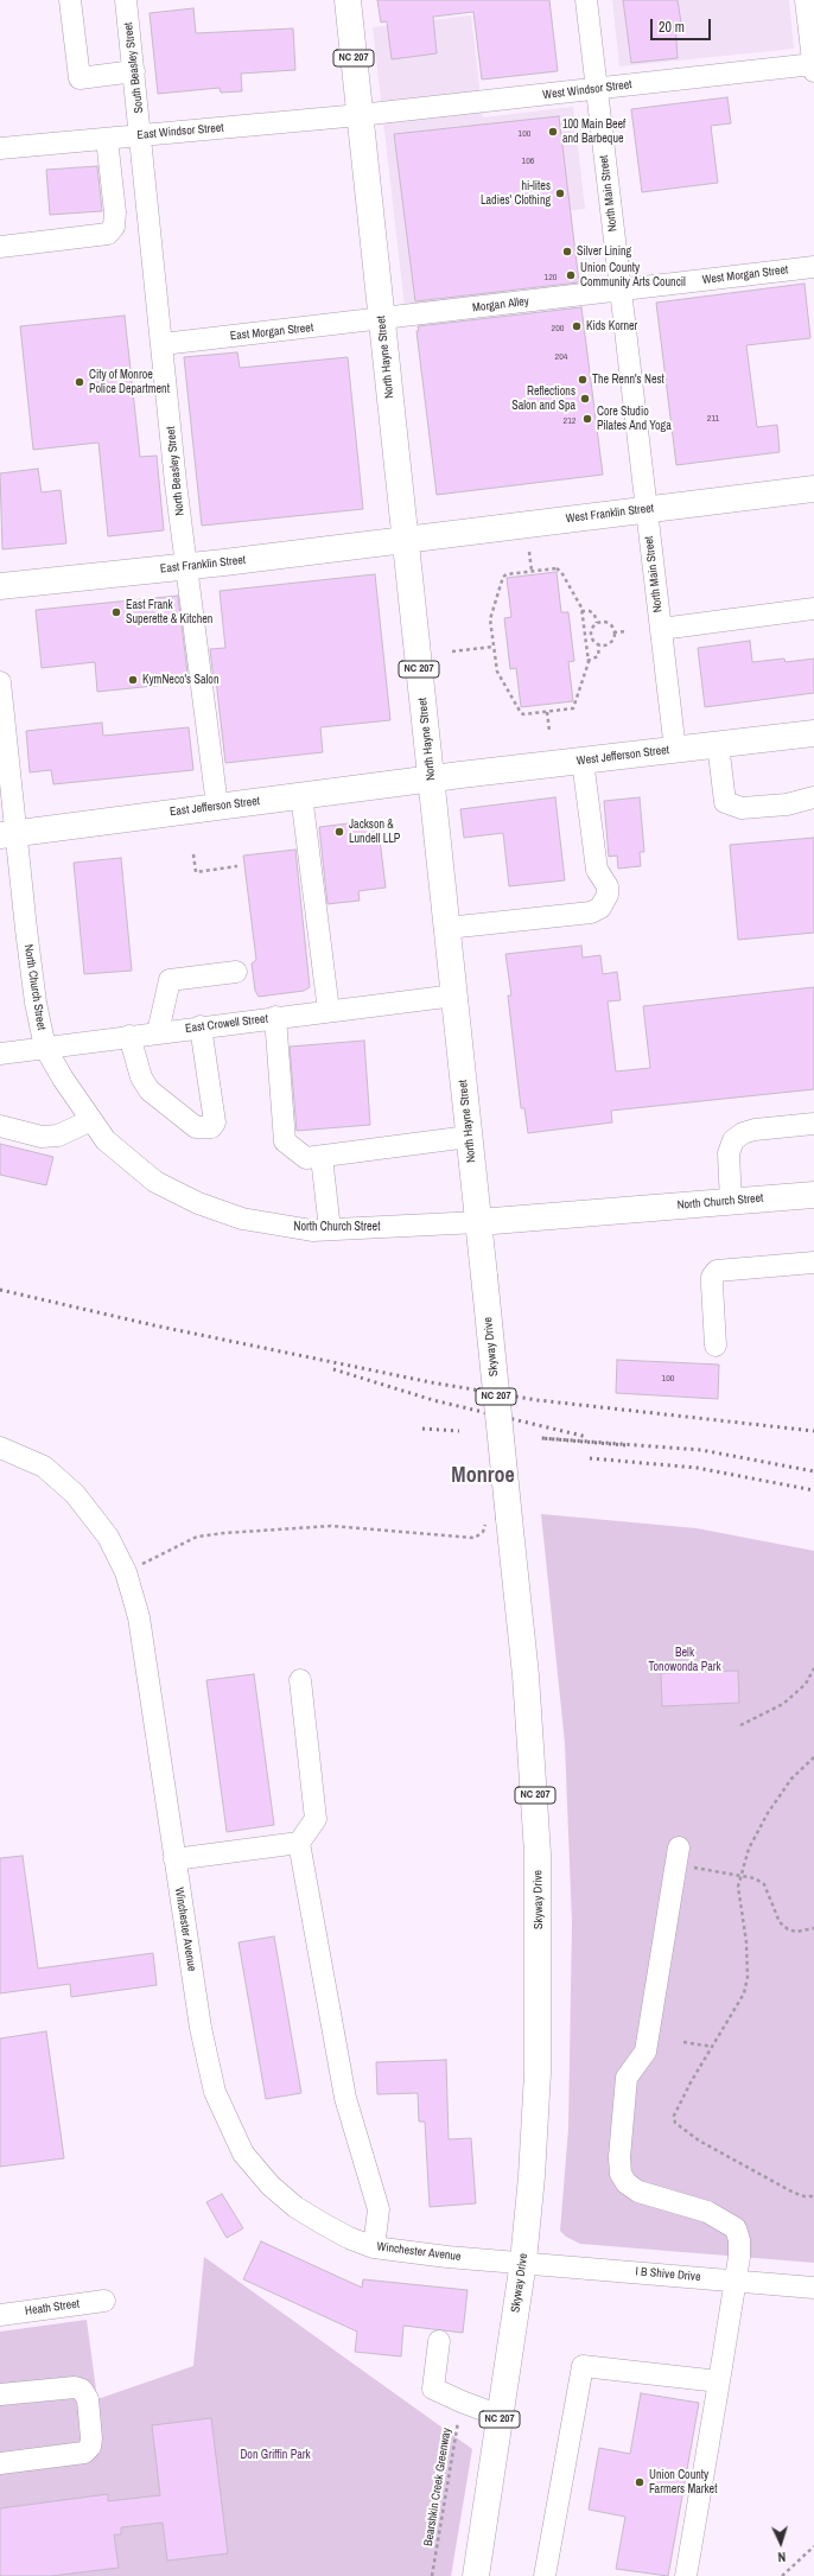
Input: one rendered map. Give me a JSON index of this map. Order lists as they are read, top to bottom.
{
  "streets": {
    "main road": [
      "NC 207",
      "North Hayne Street",
      "West Franklin Street",
      "East Franklin Street",
      "West Jefferson Street",
      "East Jefferson Street",
      "North Church Street",
      "Skyway Drive"
    ],
    "street": [
      "South Beasley Street",
      "West Windsor Street",
      "East Windsor Street",
      "North Main Street",
      "West Morgan Street",
      "Morgan Alley",
      "East Morgan Street",
      "North Beasley Street",
      "East Crowell Street",
      "Winchester Avenue",
      "I B Shive Drive",
      "Heath Street"
    ],
    "path": ["Bearshkin Creek Greenway"]
  },
  "crossings": [
    ["NC 207", "West Windsor Street"],
    ["NC 207", "East Windsor Street"],
    ["NC 207", "North Hayne Street"],
    ["South Beasley Street", "East Windsor Street"],
    ["South Beasley Street", "North Beasley Street"],
    ["West Windsor Street", "East Windsor Street"],
    ["West Windsor Street", "North Main Street"],
    ["West Windsor Street", "North Hayne Street"],
    ["East Windsor Street", "North Hayne Street"],
    ["East Windsor Street", "North Beasley Street"],
    ["North Main Street", "West Morgan Street"],
    ["North Main Street", "Morgan Alley"],
    ["North Main Street", "West Franklin Street"],
    ["North Main Street", "West Jefferson Street"],
    ["West Morgan Street", "Morgan Alley"],
    ["Morgan Alley", "East Morgan Street"],
    ["Morgan Alley", "North Hayne Street"],
    ["East Morgan Street", "North Hayne Street"],
    ["East Morgan Street", "North Beasley Street"],
    ["North Hayne Street", "West Franklin Street"],
    ["North Hayne Street", "East Franklin Street"],
    ["North Hayne Street", "West Jefferson Street"],
    ["North Hayne Street", "East Jefferson Street"],
    ["North Hayne Street", "North Church Street"],
    ["North Hayne Street", "East Crowell Street"],
    ["North Hayne Street", "Skyway Drive"],
    ["North Beasley Street", "East Franklin Street"],
    ["North Beasley Street", "East Jefferson Street"],
    ["West Franklin Street", "East Franklin Street"],
    ["West Jefferson Street", "East Jefferson Street"],
    ["East Jefferson Street", "North Church Street"],
    ["North Church Street", "East Crowell Street"],
    ["North Church Street", "Skyway Drive"],
    ["Skyway Drive", "Winchester Avenue"],
    ["Skyway Drive", "I B Shive Drive"],
    ["Winchester Avenue", "I B Shive Drive"]
  ],
  "districts": ["Monroe"],
  "parks": ["Belk Tonowonda Park", "Don Griffin Park"],
  "places": [
    "100 Main Beef and Barbeque",
    "hi-lites Ladies' Clothing",
    "Silver Lining",
    "Union County Community Arts Council",
    "Kids Korner",
    "The Renn's Nest",
    "City of Monroe Police Department",
    "Reflections Salon and Spa",
    "Core Studio Pilates And Yoga",
    "East Frank Superette & Kitchen",
    "KymNeco's Salon",
    "Jackson & Lundell LLP",
    "Union County Farmers Market"
  ],
  "house_numbers": [
    "100",
    "106",
    "120",
    "200",
    "204",
    "211",
    "212",
    "100"
  ],
  "scale_bar": "20 m",
  "north": "bottom"
}
